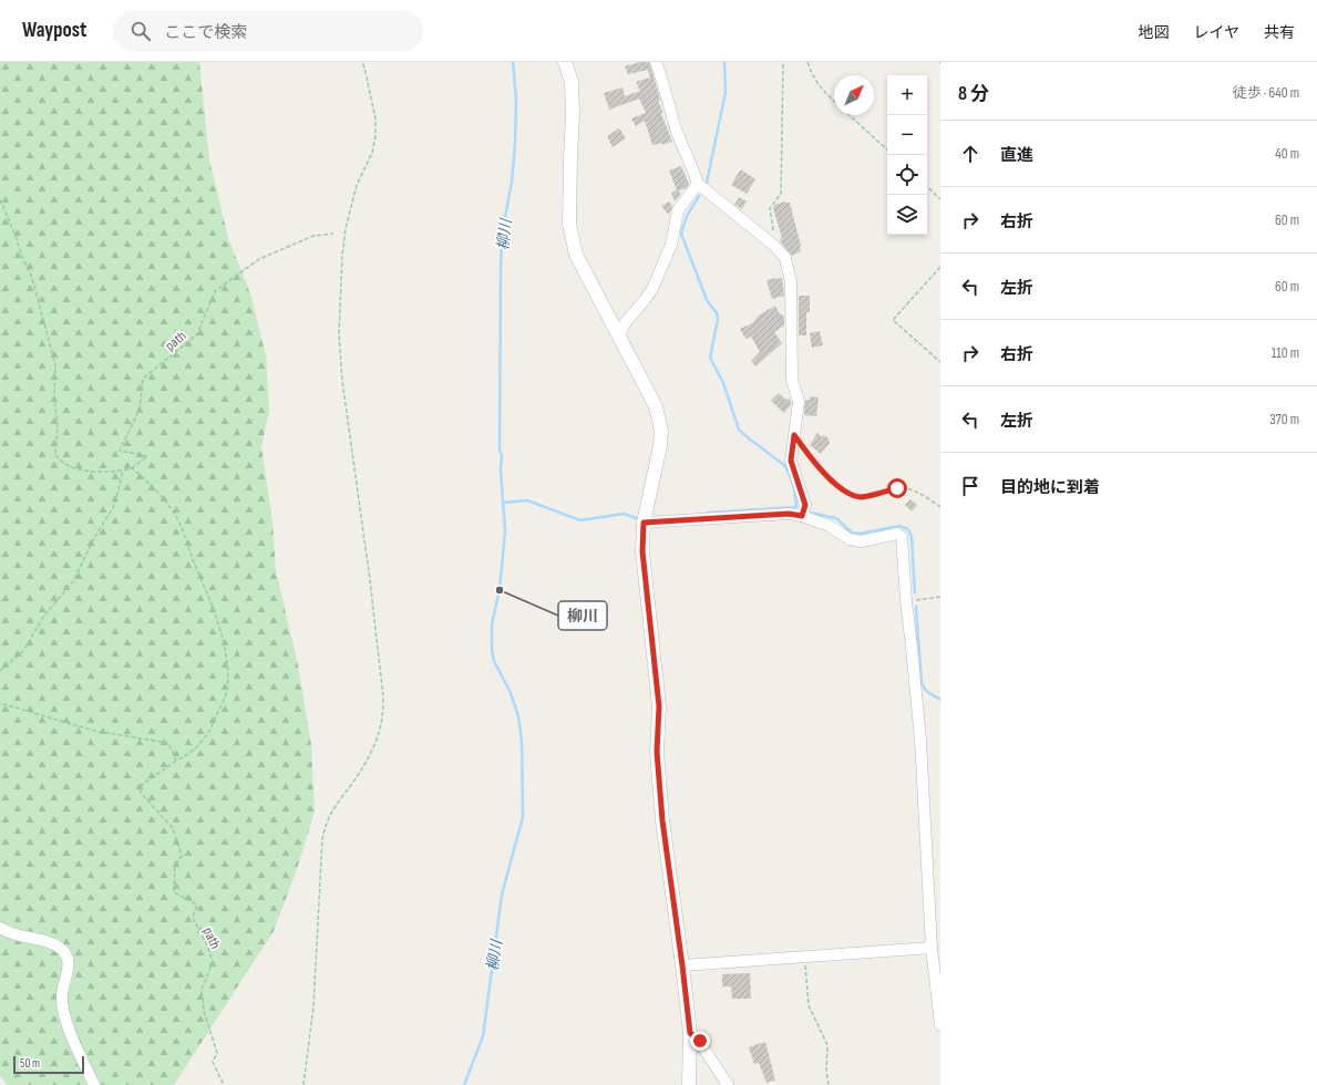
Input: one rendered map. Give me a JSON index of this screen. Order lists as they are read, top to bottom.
{
  "streets": {
    "path": ["path"]
  },
  "water": ["柳川"],
  "places": ["柳川"],
  "scale_bar": "50 m",
  "north": "top right",
  "page": {
    "header": "Waypost",
    "search": "ここで検索",
    "nav": ["地図", "レイヤ", "共有"],
    "heading": ["8 分", "徒歩 · 640 m"],
    "map_buttons": ["+", "−"],
    "list": [
      ["直進", "40 m"],
      ["右折", "60 m"],
      ["左折", "60 m"],
      ["右折", "110 m"],
      ["左折", "370 m"],
      "目的地に到着"
    ],
    "scale": "50 m"
  }
}
